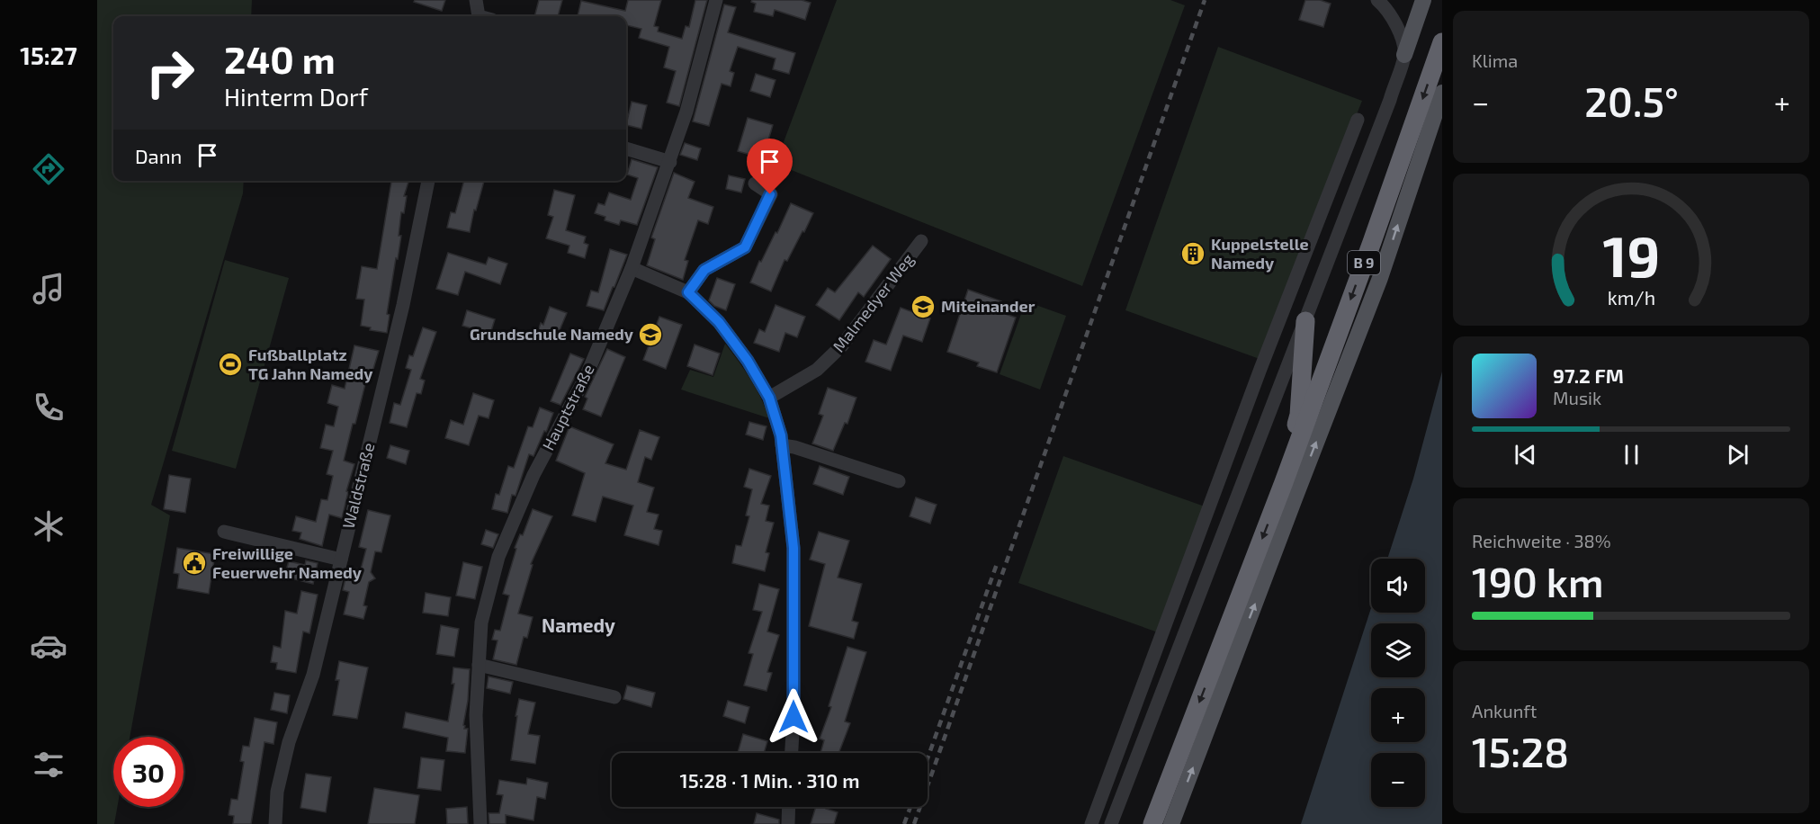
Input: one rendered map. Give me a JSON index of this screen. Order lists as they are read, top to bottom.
{
  "streets": {
    "highway": ["B 9"],
    "street": ["Malmedyer Weg", "Hauptstraße", "Waldstraße"]
  },
  "districts": ["Namedy"],
  "places": {
    "building": ["Kuppelstelle Namedy"],
    "school or university": ["Miteinander", "Grundschule Namedy"],
    "sports": ["Fußballplatz TG Jahn Namedy"],
    "public building": ["Freiwillige Feuerwehr Namedy"]
  },
  "page": {
    "tabs": "15:27",
    "tile": [
      "Klima",
      ["Reichweite · 38%", "190 km"],
      ["Ankunft", "15:28"]
    ],
    "turn": ["240 m", "Hinterm Dorf"],
    "heat": ["−", "20.5°", "+"],
    "then": "Dann",
    "song": ["97.2 FM", "Musik"],
    "map_buttons": ["+", "−"],
    "limit": "30",
    "trip": "15:28 · 1 Min. · 310 m",
    "gauge": ["19", "km/h"]
  }
}
